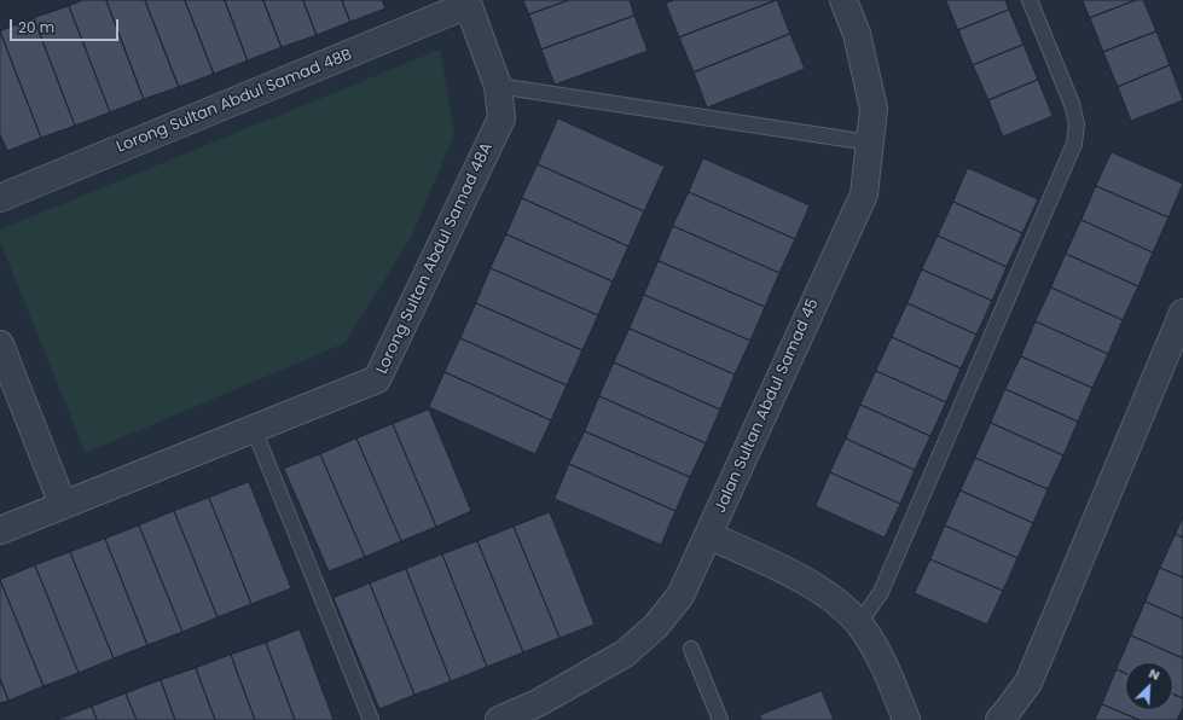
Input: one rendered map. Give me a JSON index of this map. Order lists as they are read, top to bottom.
{
  "streets": {
    "street": ["Lorong Sultan Abdul Samad 48B", "Lorong Sultan Abdul Samad 48A", "Jalan Sultan Abdul Samad 45"]
  },
  "crossings": [
    ["Lorong Sultan Abdul Samad 48B", "Lorong Sultan Abdul Samad 48A"]
  ],
  "scale_bar": "20 m",
  "north": "top right"
}
